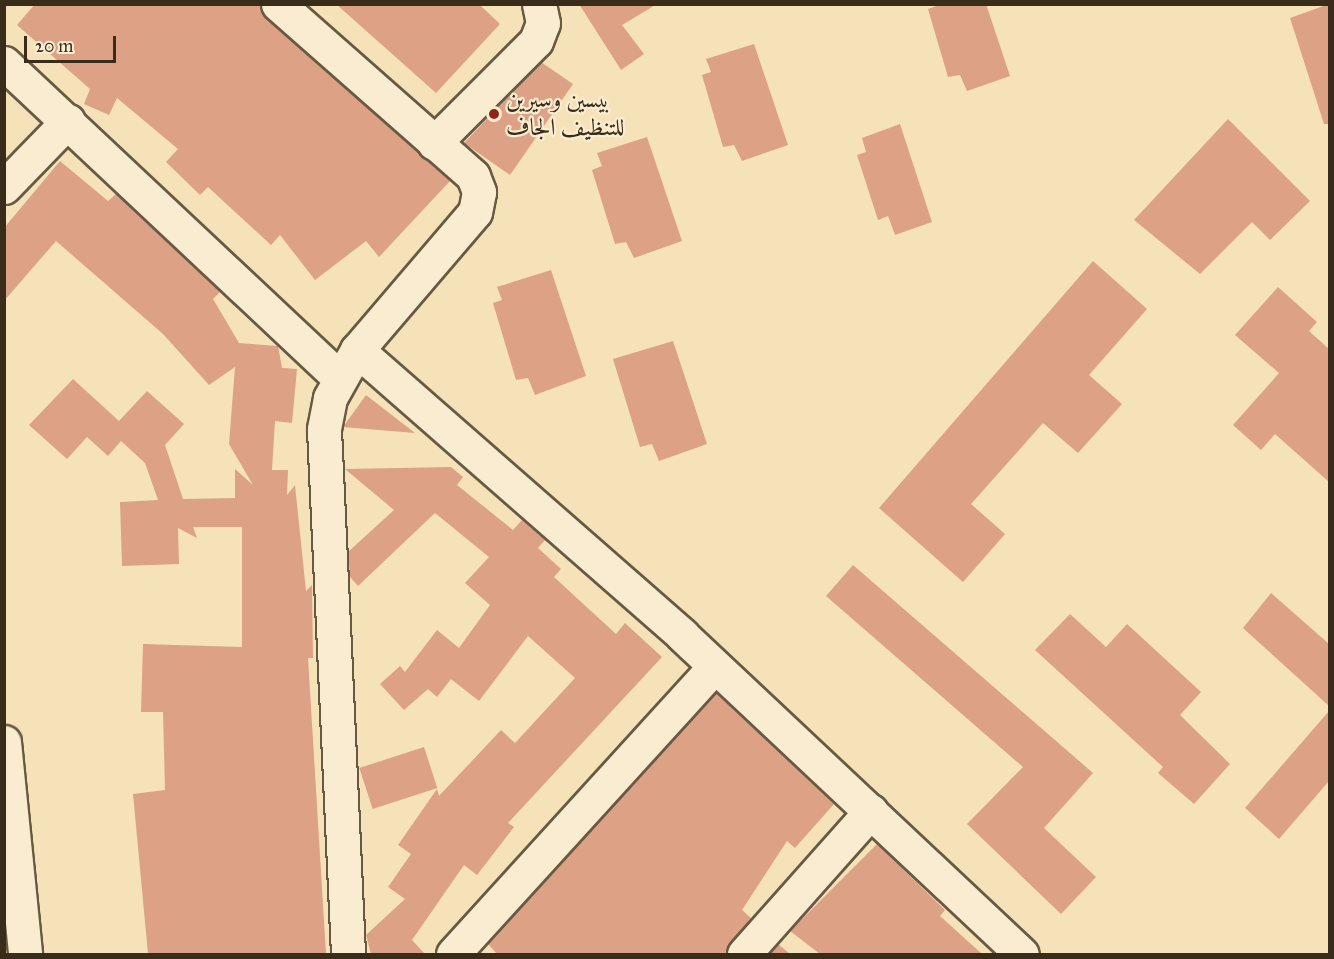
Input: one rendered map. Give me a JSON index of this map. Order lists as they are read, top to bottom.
{
  "places": ["بيسين وسيرين للتنظيف الجاف"],
  "scale_bar": "20 m"
}
